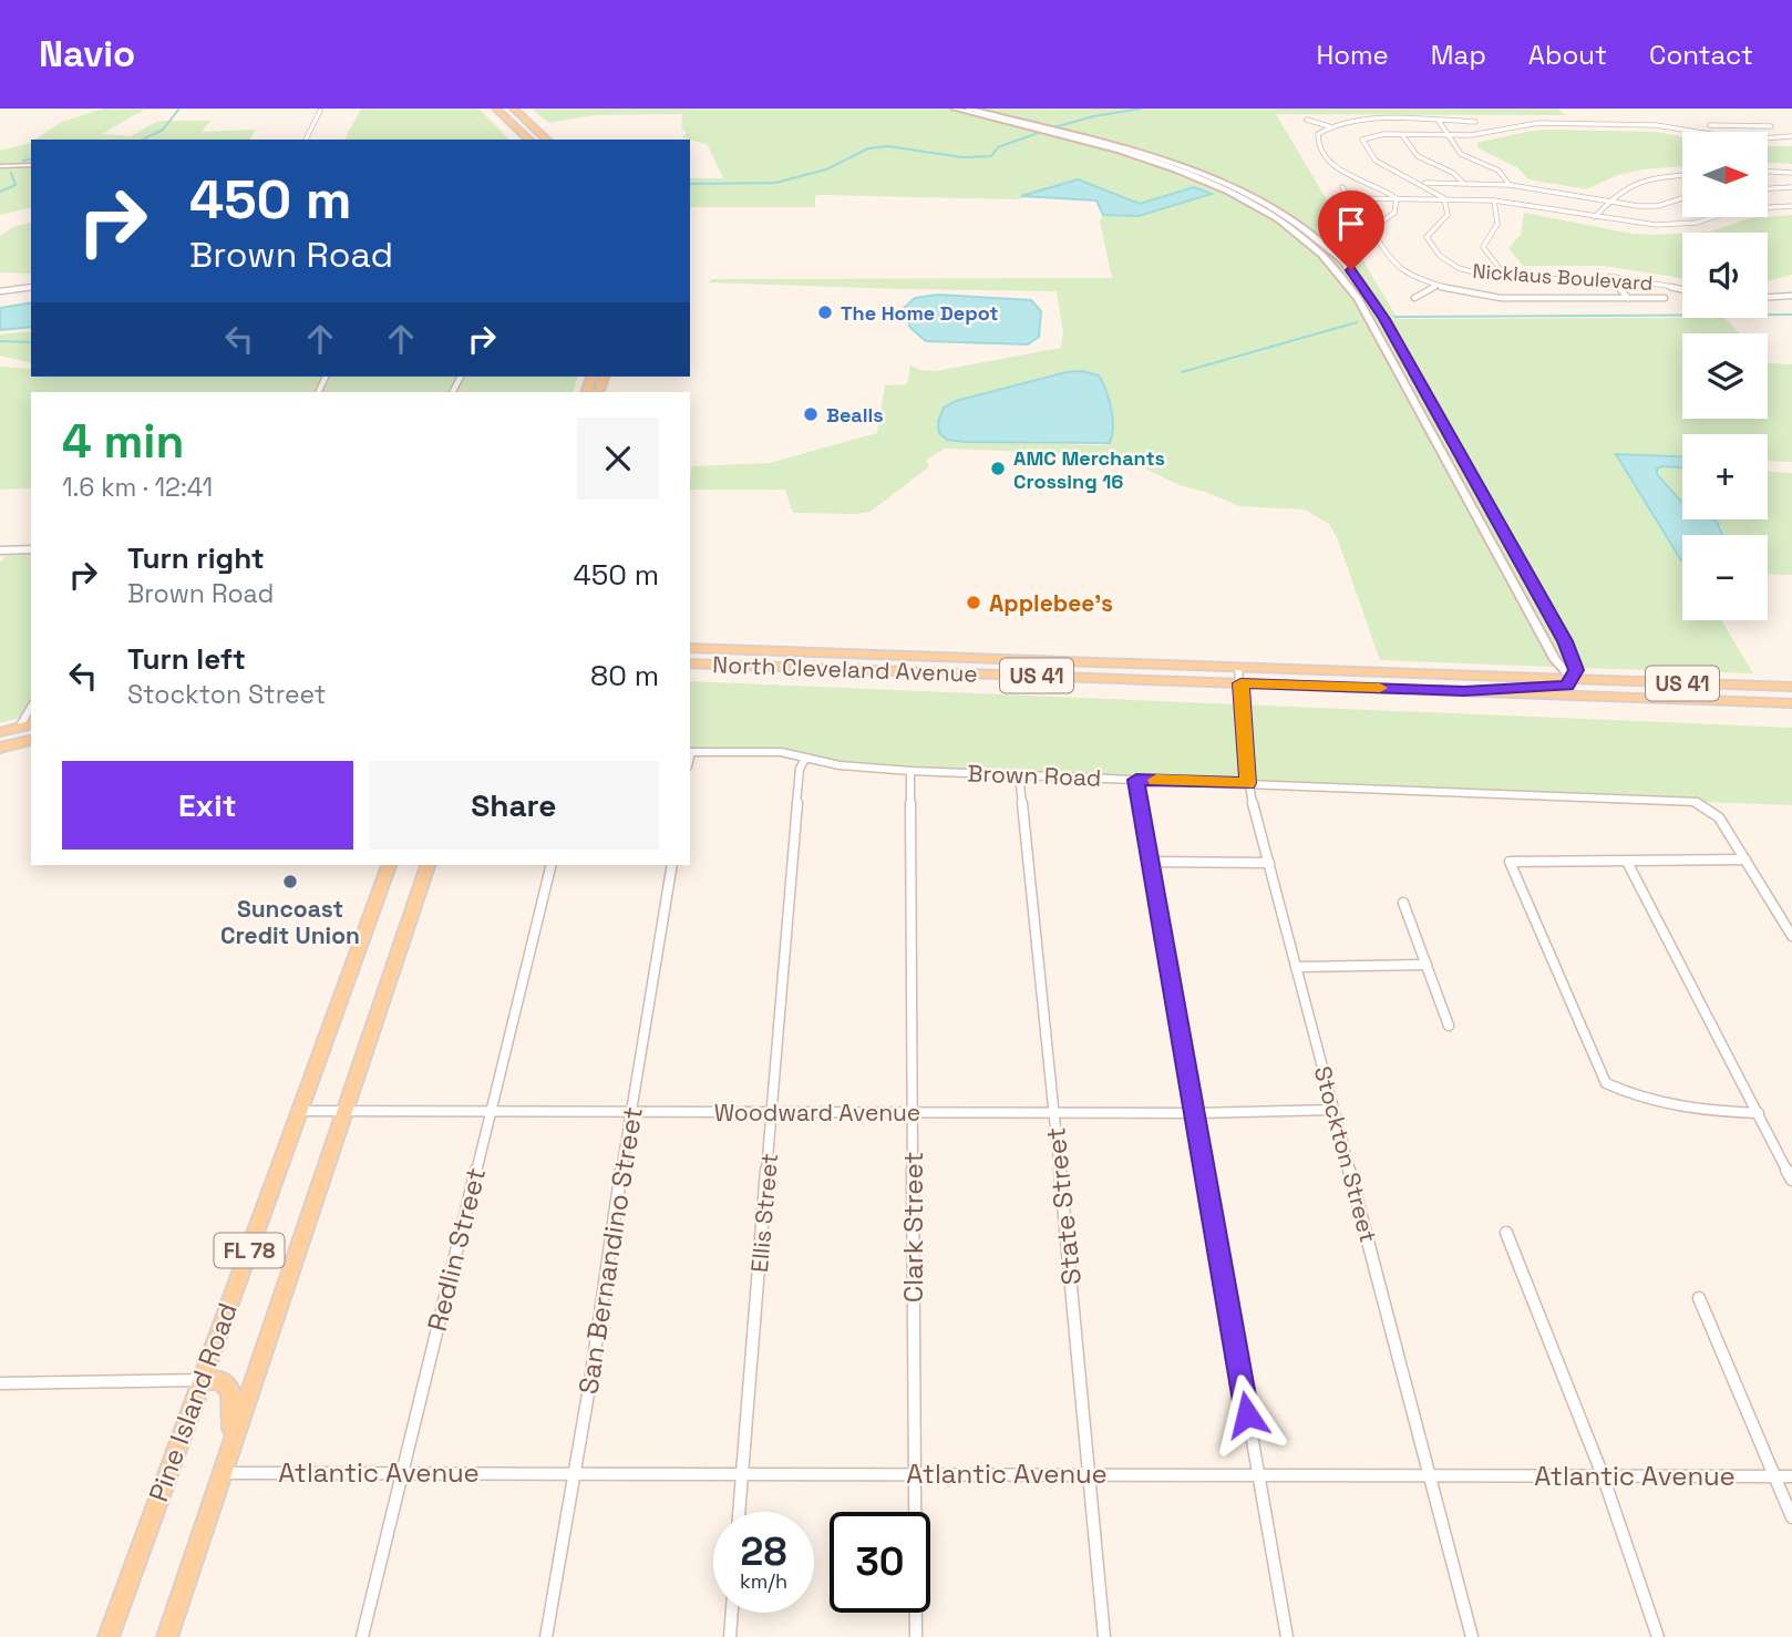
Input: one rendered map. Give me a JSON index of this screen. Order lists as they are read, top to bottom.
{
  "streets": {
    "main road": [
      "North Cleveland Avenue",
      "US 41",
      "FL 78",
      "Pine Island Road"
    ],
    "street": [
      "Nicklaus Boulevard",
      "Brown Road",
      "Woodward Avenue",
      "Stockton Street",
      "State Street",
      "Ellis Street",
      "Clark Street",
      "Redlin Street",
      "San Bernandino Street",
      "Atlantic Avenue"
    ]
  },
  "crossings": [
    ["North Cleveland Avenue", "Stockton Street"],
    ["Brown Road", "Stockton Street"],
    ["Brown Road", "State Street"],
    ["Brown Road", "Ellis Street"],
    ["Brown Road", "Clark Street"],
    ["Woodward Avenue", "Stockton Street"],
    ["Woodward Avenue", "State Street"],
    ["Woodward Avenue", "Ellis Street"],
    ["Woodward Avenue", "Clark Street"],
    ["Woodward Avenue", "Redlin Street"],
    ["Woodward Avenue", "San Bernandino Street"],
    ["Woodward Avenue", "Pine Island Road"],
    ["Stockton Street", "Atlantic Avenue"],
    ["State Street", "Atlantic Avenue"],
    ["Ellis Street", "Atlantic Avenue"],
    ["Clark Street", "Atlantic Avenue"],
    ["Redlin Street", "Atlantic Avenue"],
    ["San Bernandino Street", "Atlantic Avenue"],
    ["Pine Island Road", "Atlantic Avenue"]
  ],
  "places": [
    "The Home Depot",
    "Bealls",
    "AMC Merchants Crossing 16",
    "Applebee's",
    "Suncoast Credit Union"
  ],
  "north": "right",
  "page": {
    "header": "Navio",
    "nav": [
      "Home",
      "Map",
      "About",
      "Contact"
    ],
    "map_buttons": ["+", "−"],
    "turn": ["450 m", "Brown Road"],
    "heading": ["4 min", "1.6 km · 12:41"],
    "list": [
      {
        "name": "Turn right",
        "note": "Brown Road",
        "value": "450 m"
      },
      {
        "name": "Turn left",
        "note": "Stockton Street",
        "value": "80 m"
      }
    ],
    "buttons": ["Exit", "Share"],
    "speed": "28 km/h",
    "limit": "30"
  }
}
